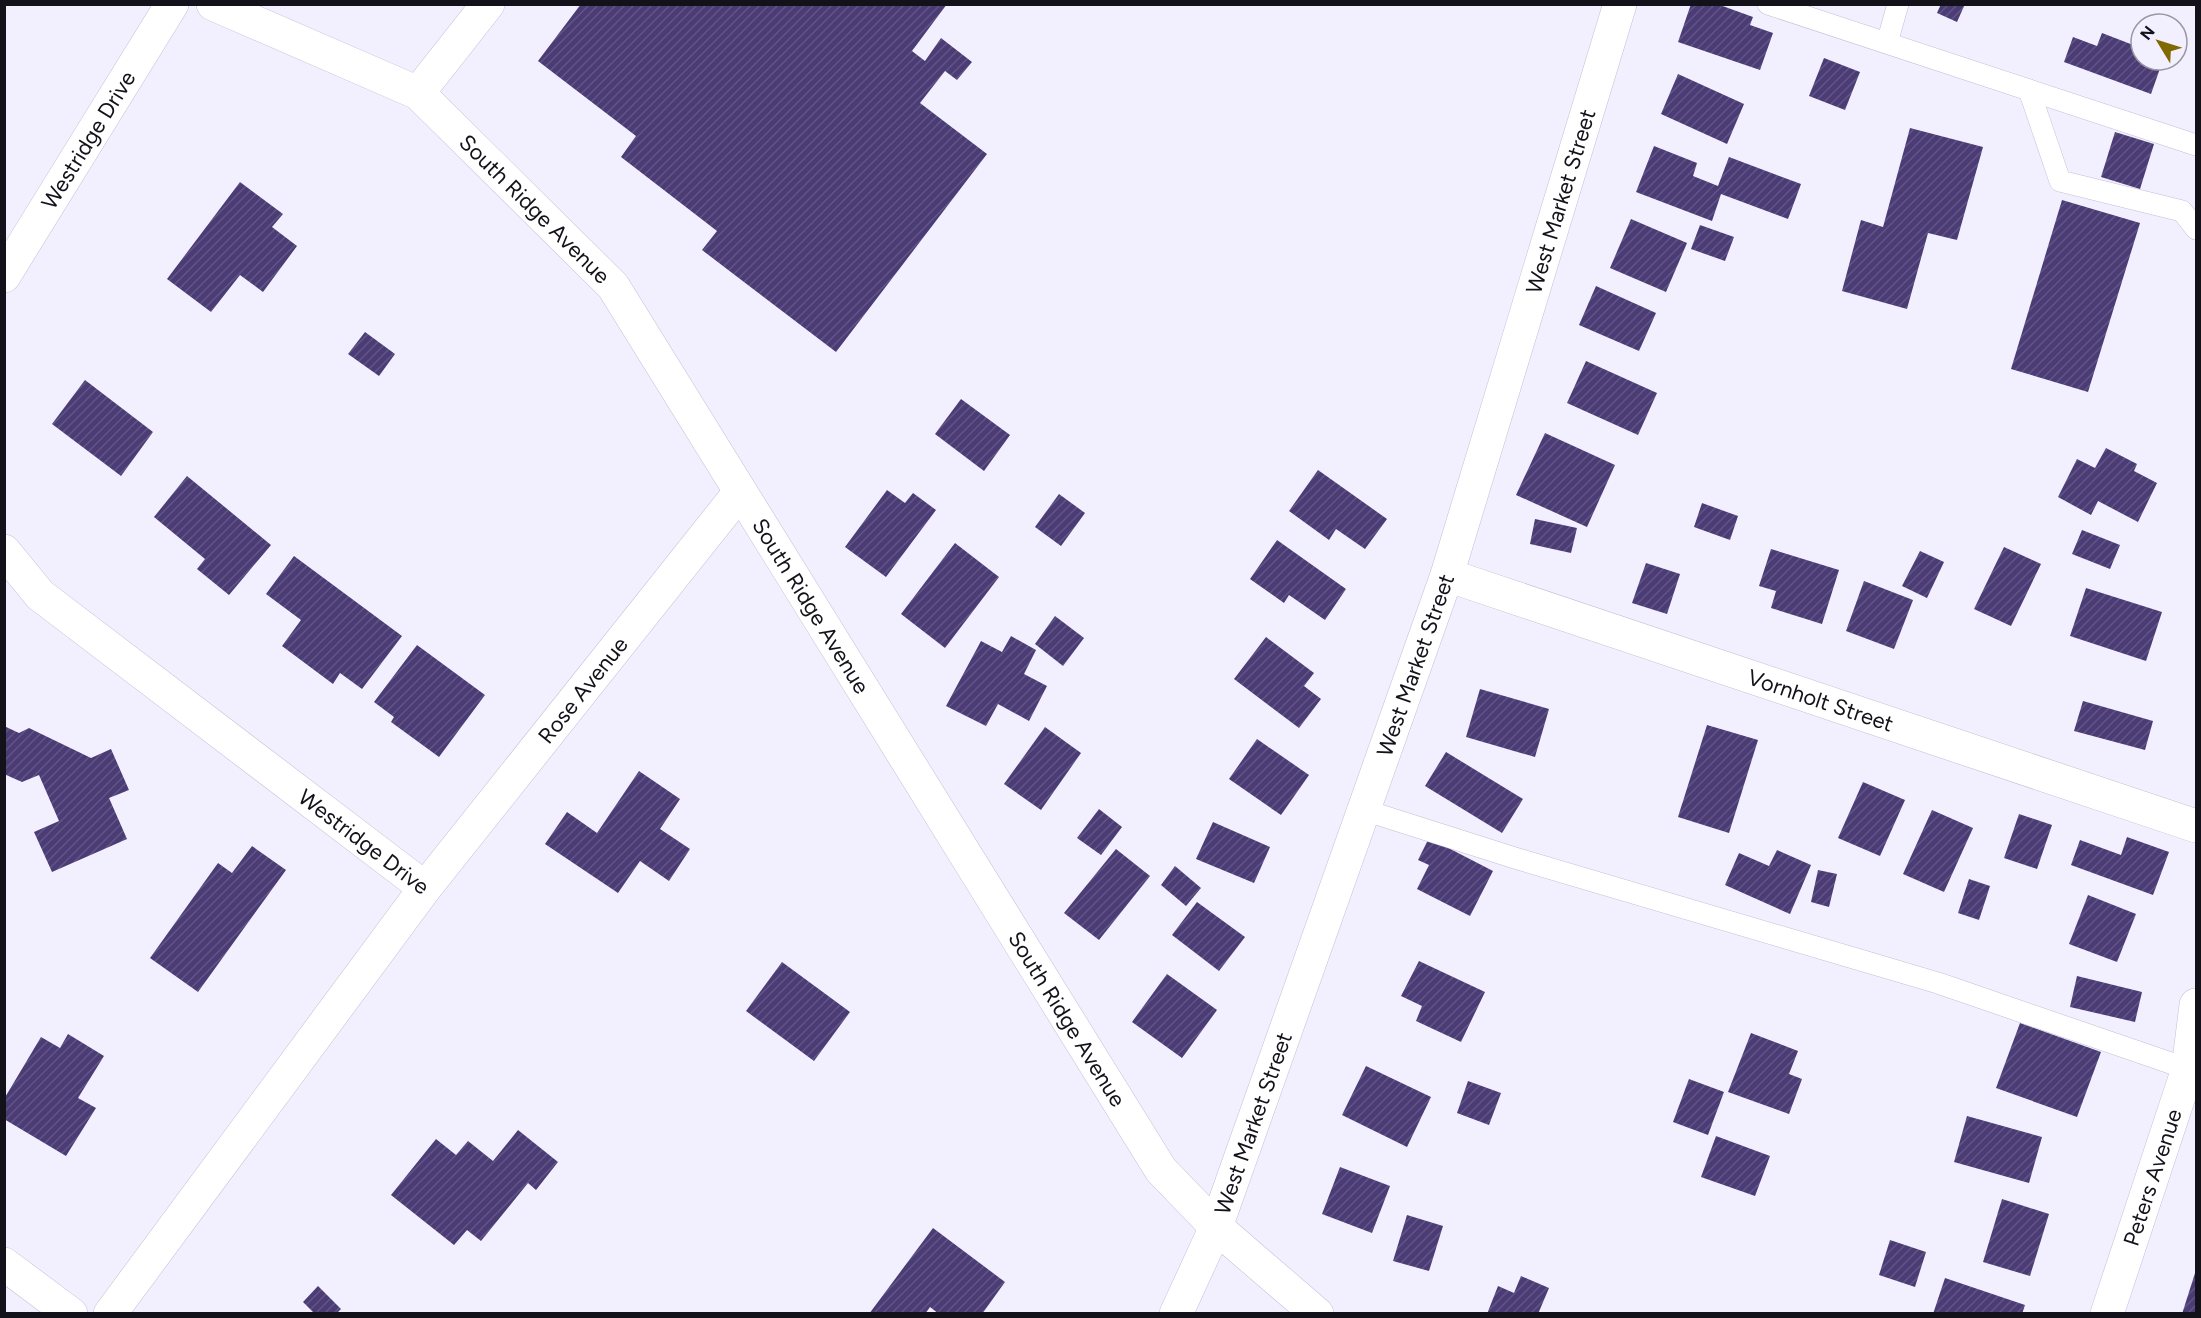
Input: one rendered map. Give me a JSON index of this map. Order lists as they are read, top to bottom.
{
  "streets": {
    "street": [
      "Westridge Drive",
      "West Market Street",
      "South Ridge Avenue",
      "Rose Avenue",
      "Vornholt Street",
      "Peters Avenue"
    ]
  },
  "crossings": [
    ["Westridge Drive", "Rose Avenue"],
    ["West Market Street", "South Ridge Avenue"],
    ["West Market Street", "Vornholt Street"],
    ["South Ridge Avenue", "Rose Avenue"]
  ],
  "north": "top left"
}
